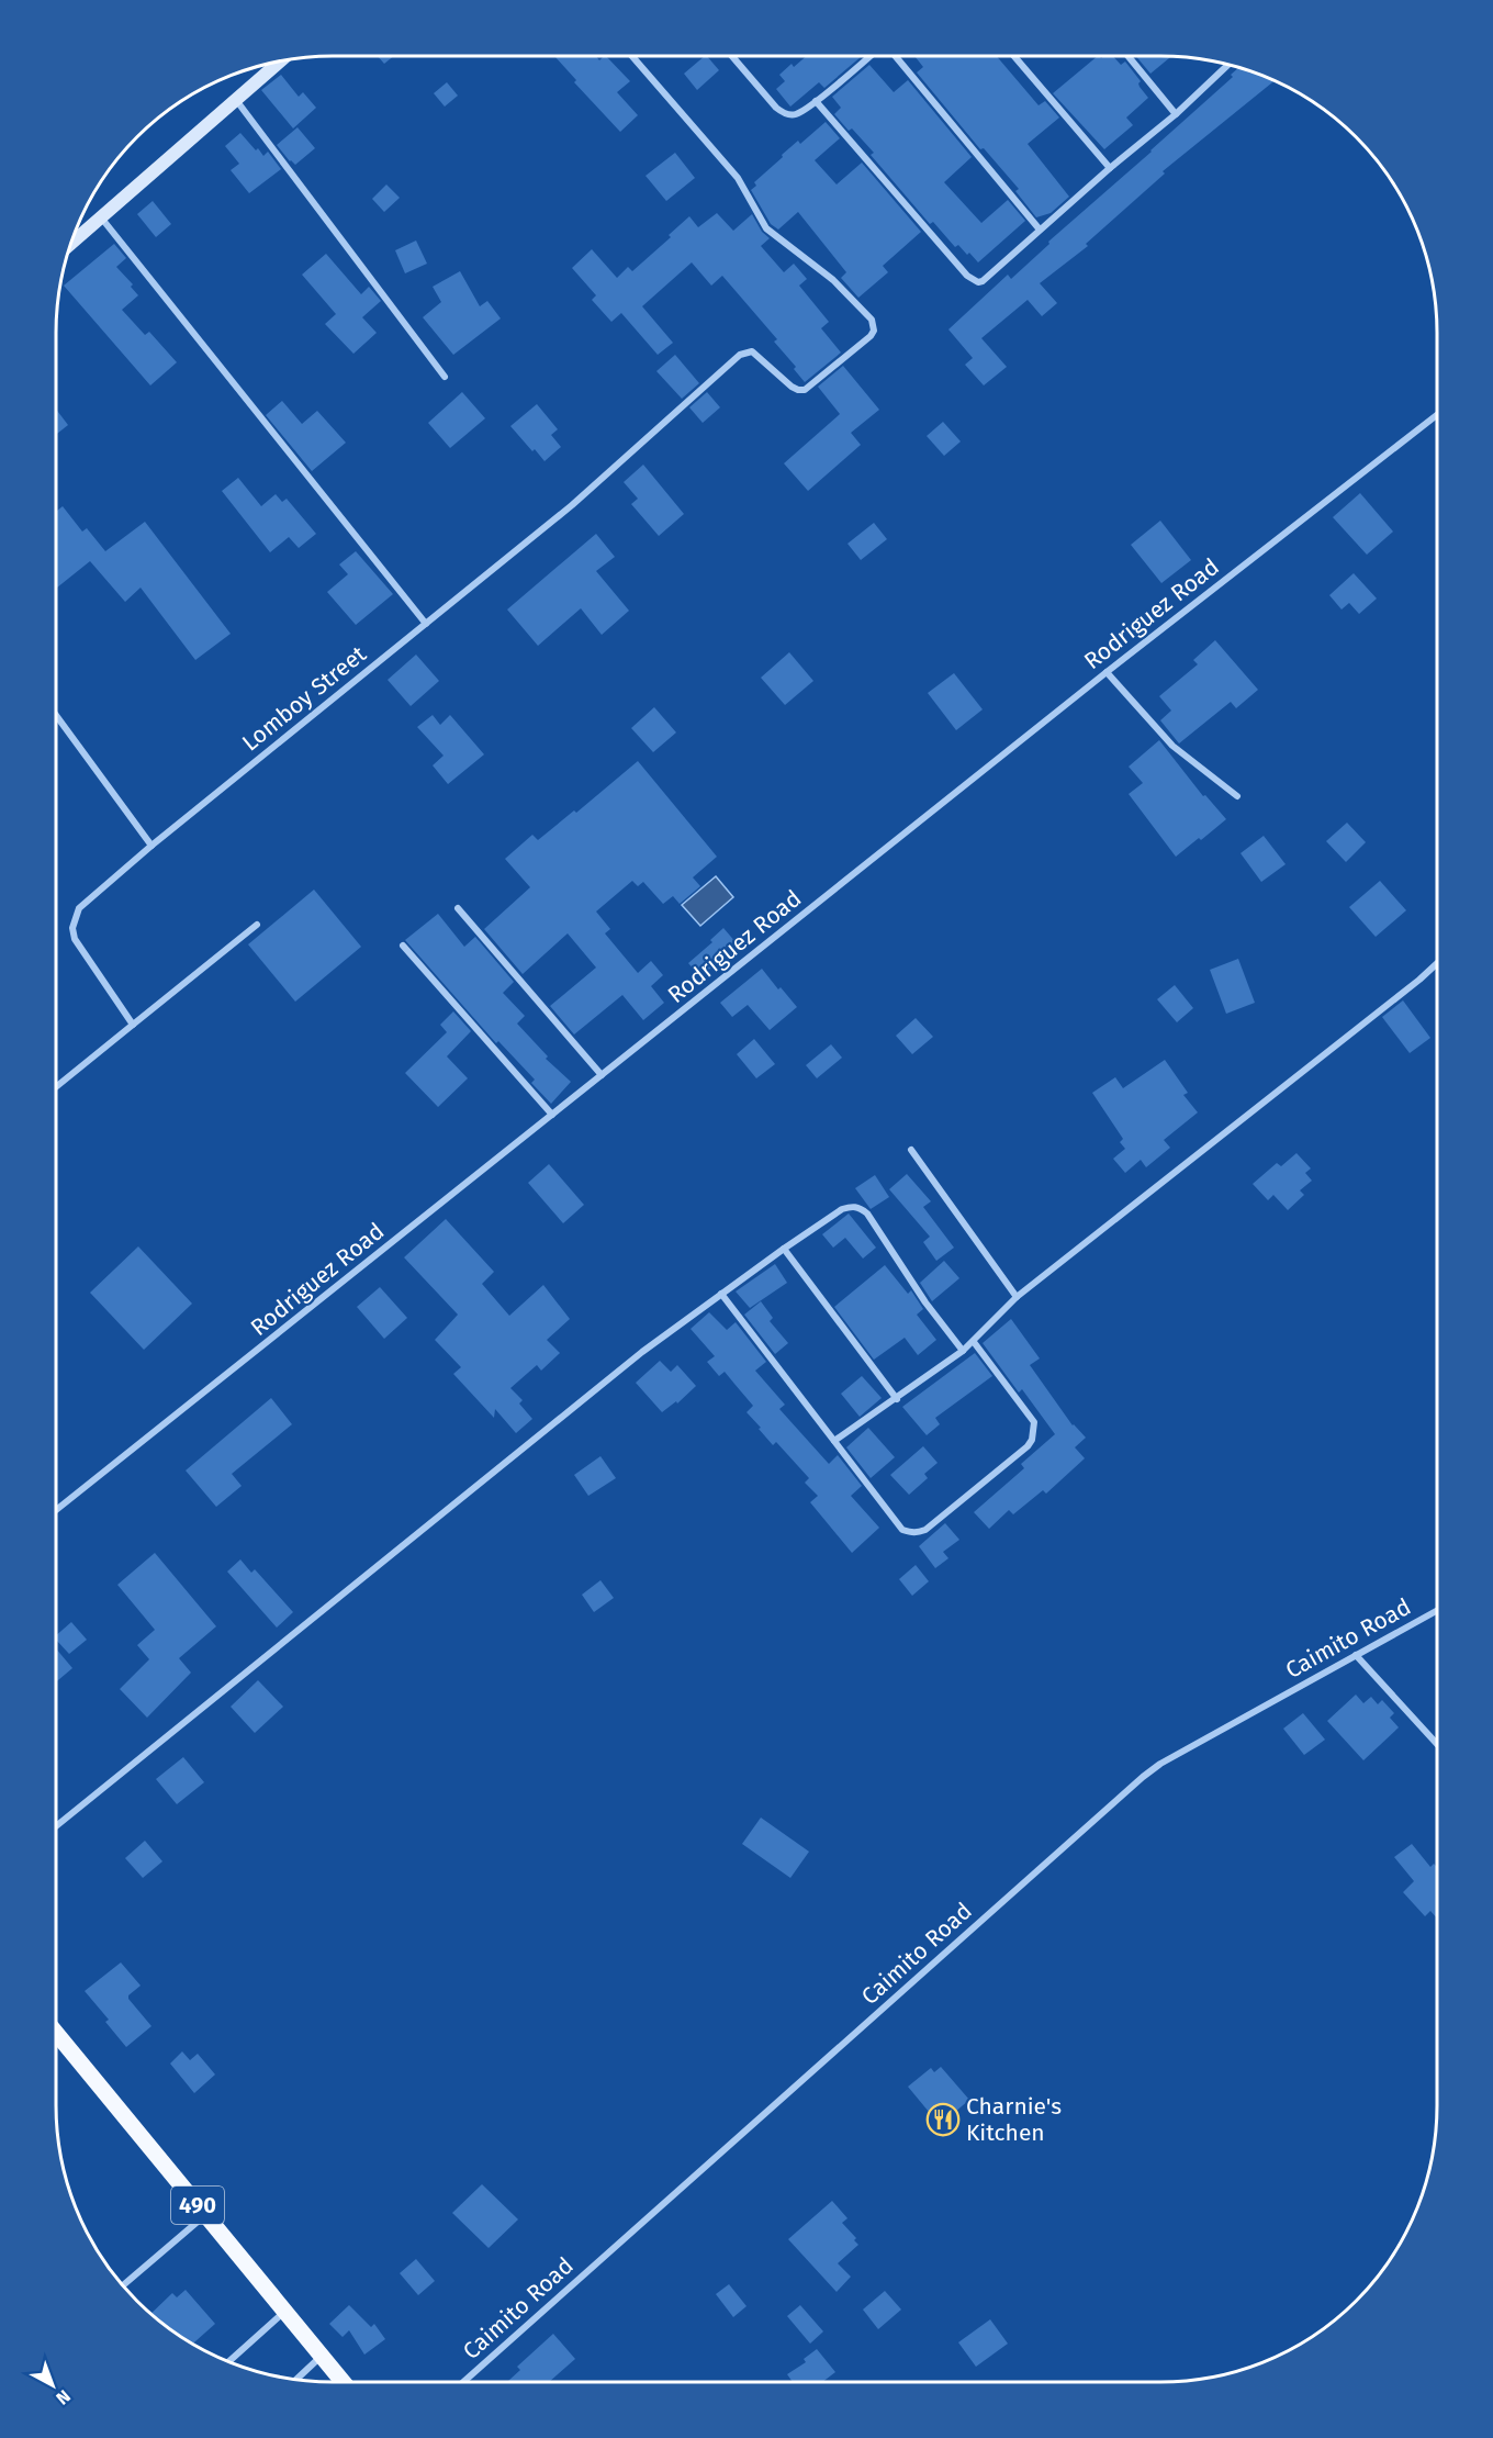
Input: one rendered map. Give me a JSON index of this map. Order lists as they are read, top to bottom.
{
  "streets": {
    "main road": ["490"],
    "street": ["Rodriguez Road", "Lomboy Street", "Caimito Road"]
  },
  "places": {
    "restaurant": ["Charnie's Kitchen"]
  },
  "north": "bottom right"
}
